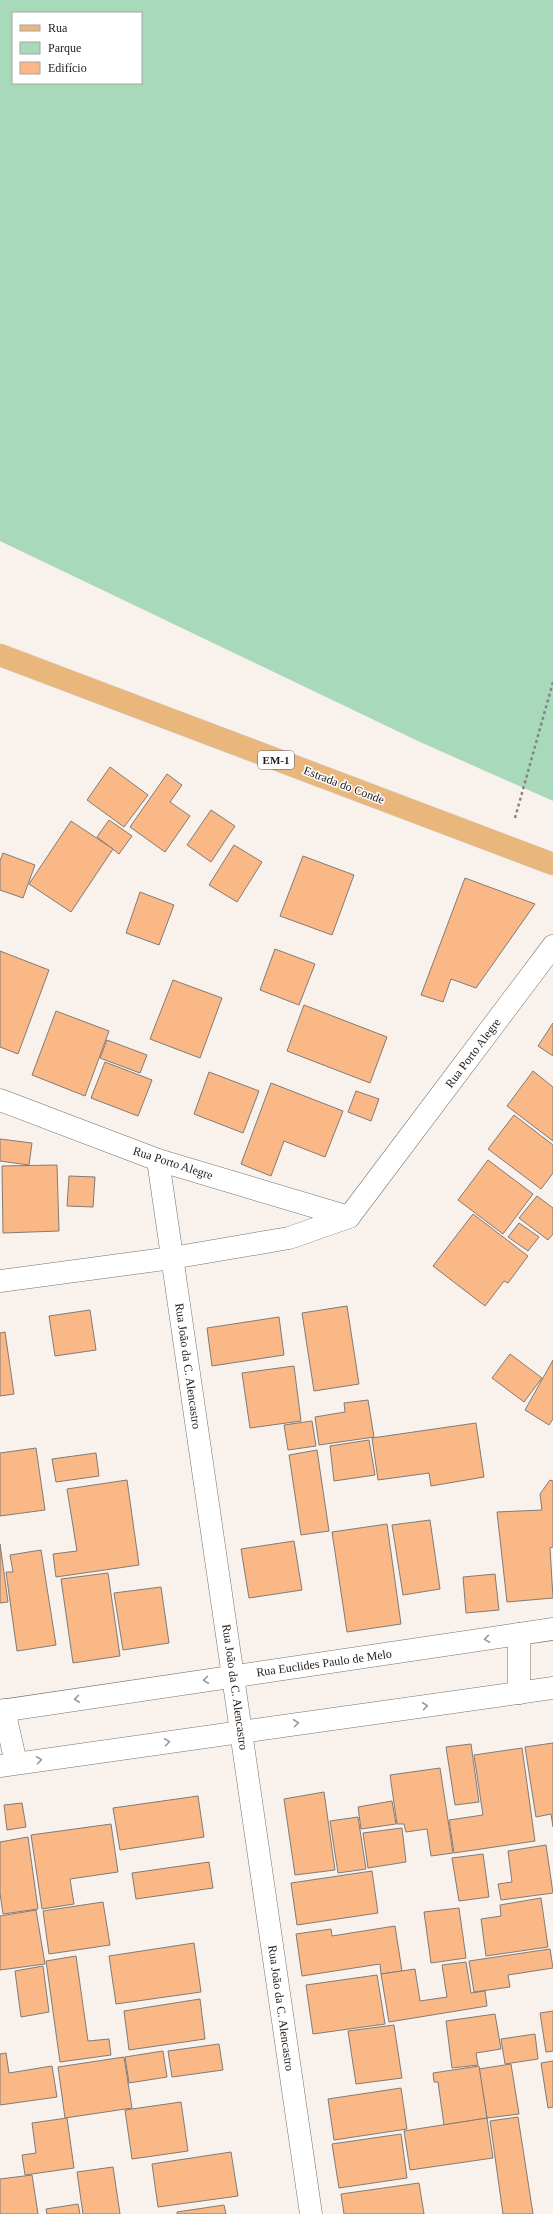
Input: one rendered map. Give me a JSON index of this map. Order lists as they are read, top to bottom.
{
  "streets": {
    "main road": ["EM-1", "Estrada do Conde"],
    "street": ["Rua Porto Alegre", "Rua João da C. Alencastro", "Rua Euclides Paulo de Melo"]
  },
  "crossings": [
    ["Rua Porto Alegre", "Rua João da C. Alencastro"],
    ["Rua João da C. Alencastro", "Rua Euclides Paulo de Melo"]
  ],
  "legend": ["Rua", "Parque", "Edifício"]
}
